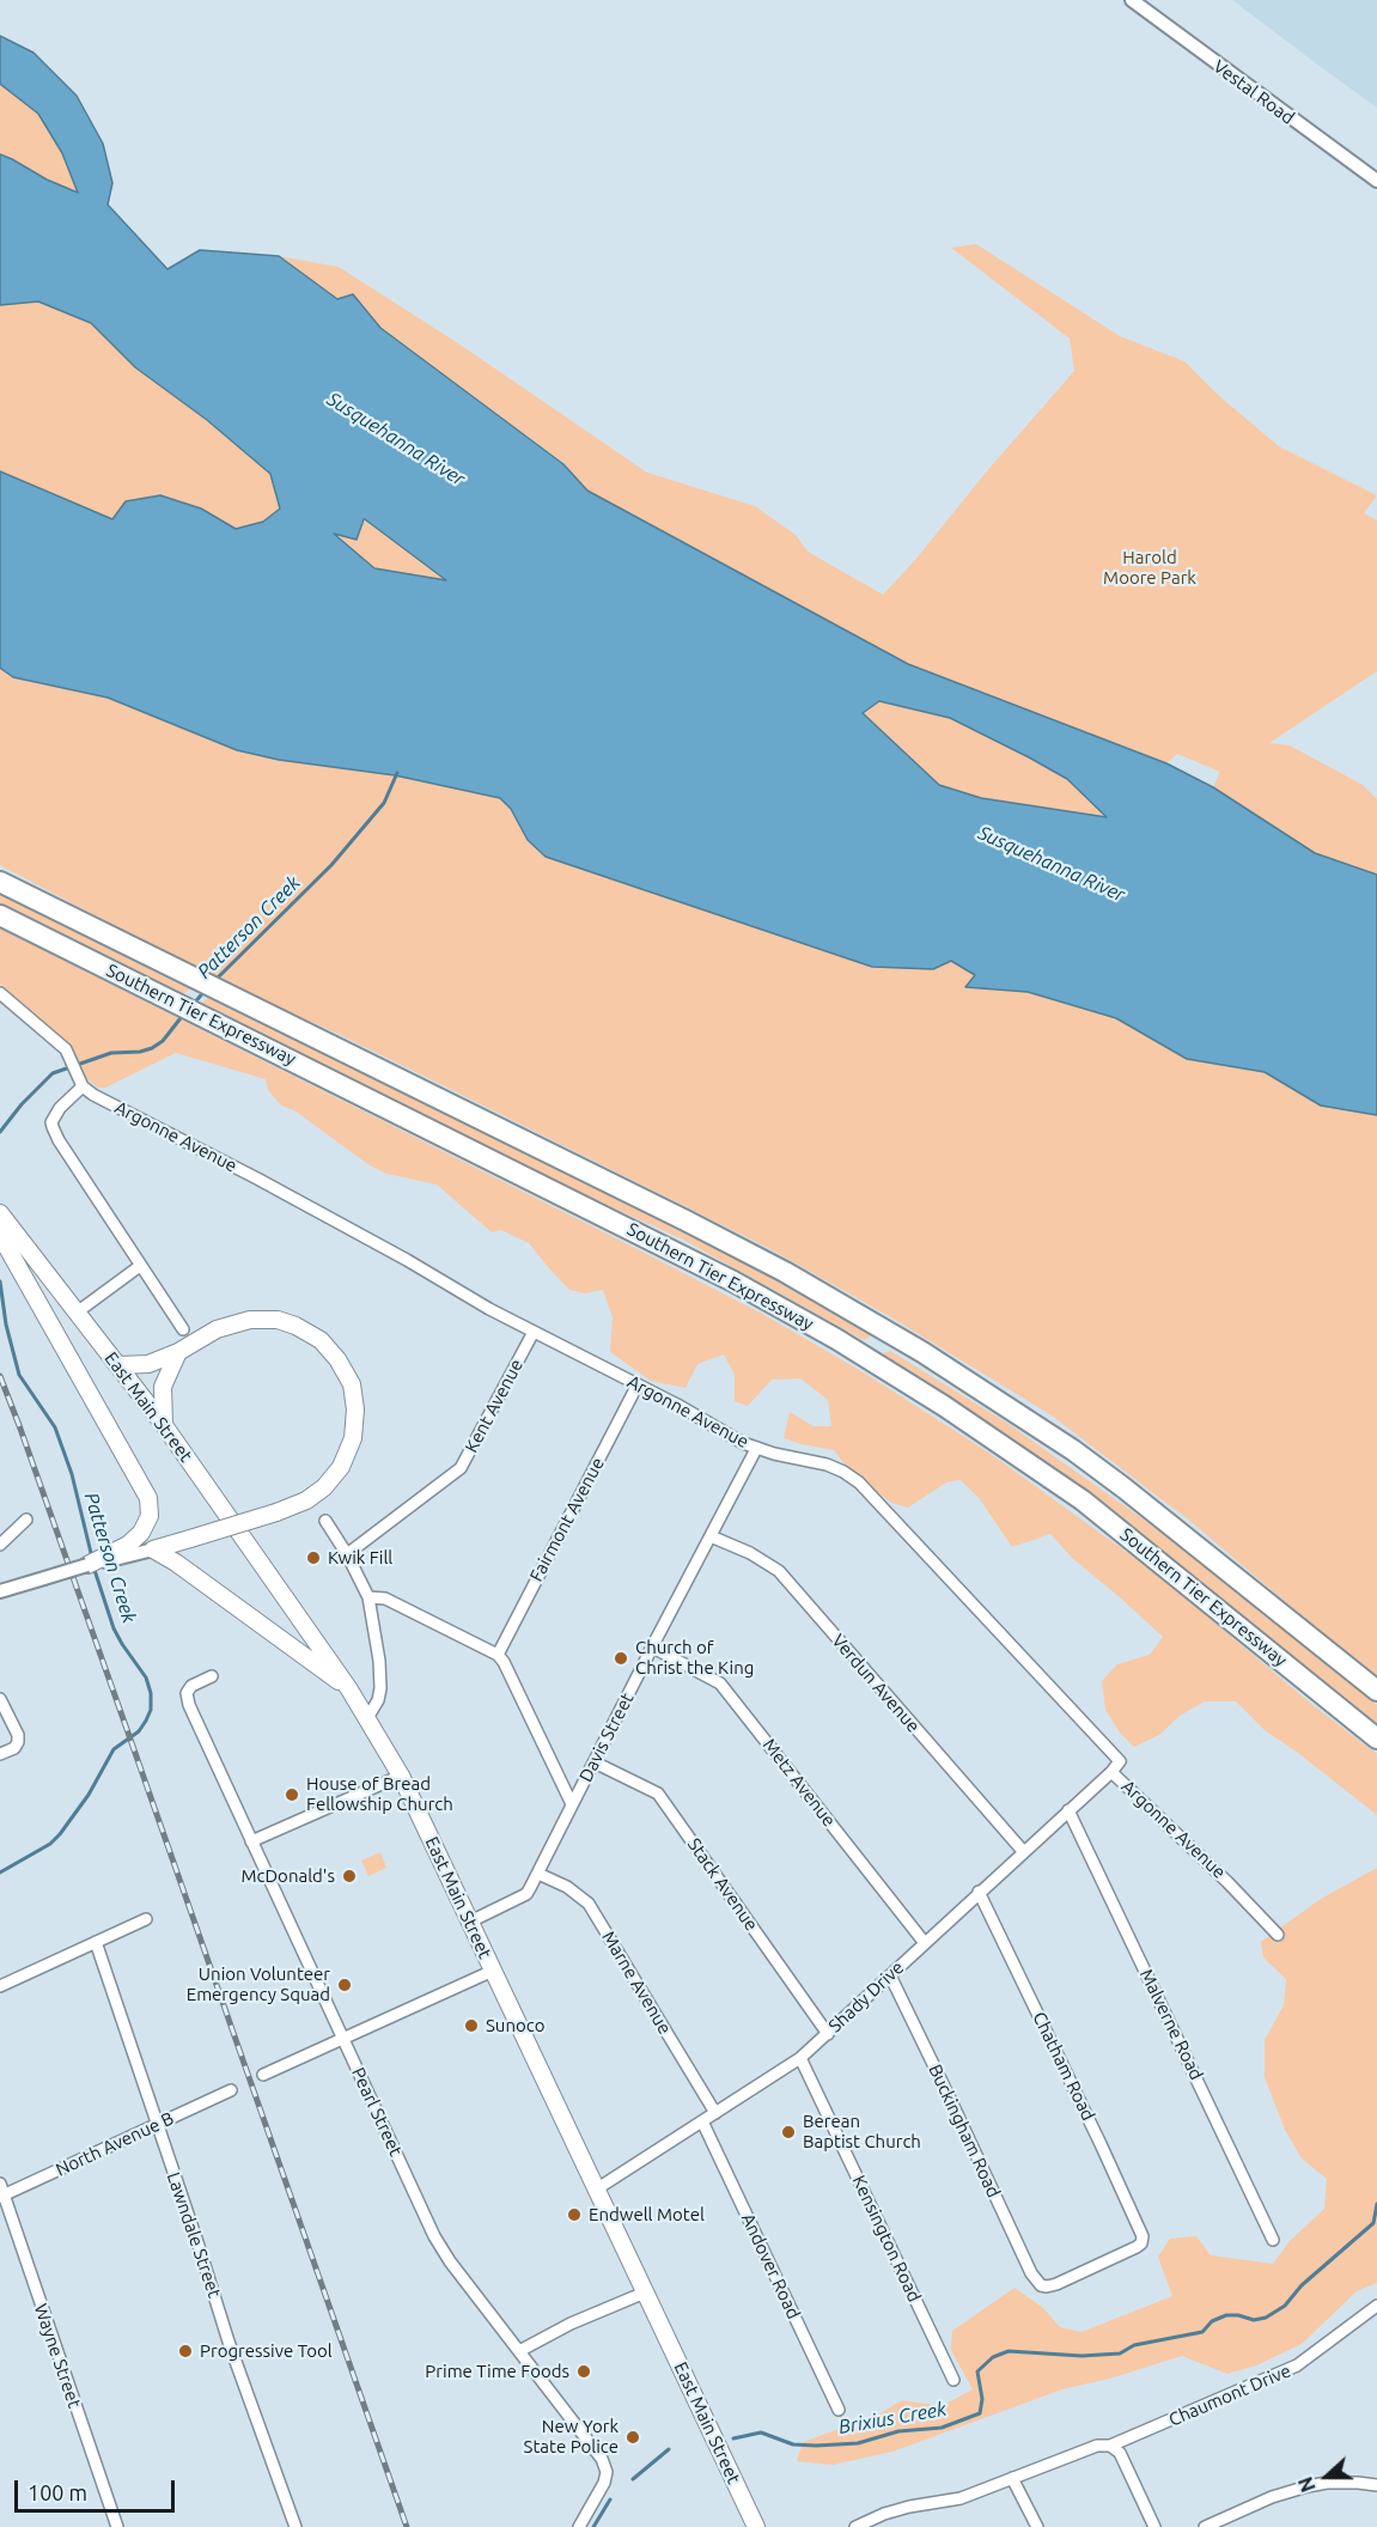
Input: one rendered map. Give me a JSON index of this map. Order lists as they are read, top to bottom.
{
  "streets": {
    "highway": ["Southern Tier Expressway"],
    "main road": ["East Main Street"],
    "street": [
      "Vestal Road",
      "Argonne Avenue",
      "Kent Avenue",
      "Fairmont Avenue",
      "Verdun Avenue",
      "Davis Street",
      "Metz Avenue",
      "Stack Avenue",
      "Marne Avenue",
      "Shady Drive",
      "Malverne Road",
      "Chatham Road",
      "Pearl Street",
      "Buckingham Road",
      "North Avenue B",
      "Lawndale Street",
      "Kensington Road",
      "Andover Road",
      "Wayne Street",
      "Chaumont Drive"
    ]
  },
  "crossings": [
    ["Argonne Avenue", "Kent Avenue"],
    ["Argonne Avenue", "Fairmont Avenue"],
    ["Argonne Avenue", "Davis Street"],
    ["Argonne Avenue", "Shady Drive"],
    ["East Main Street", "Davis Street"],
    ["East Main Street", "Shady Drive"],
    ["Verdun Avenue", "Davis Street"],
    ["Verdun Avenue", "Shady Drive"],
    ["Davis Street", "Metz Avenue"],
    ["Davis Street", "Stack Avenue"],
    ["Davis Street", "Marne Avenue"],
    ["Metz Avenue", "Shady Drive"],
    ["Stack Avenue", "Shady Drive"],
    ["Marne Avenue", "Shady Drive"],
    ["Shady Drive", "Malverne Road"],
    ["Shady Drive", "Chatham Road"],
    ["Shady Drive", "Buckingham Road"],
    ["Shady Drive", "Kensington Road"],
    ["Shady Drive", "Andover Road"],
    ["Chatham Road", "Buckingham Road"],
    ["North Avenue B", "Lawndale Street"],
    ["North Avenue B", "Wayne Street"]
  ],
  "water": ["Susquehanna River", "Patterson Creek", "Brixius Creek"],
  "parks": ["Harold Moore Park"],
  "places": [
    "Kwik Fill",
    "Church of Christ the King",
    "House of Bread Fellowship Church",
    "McDonald's",
    "Union Volunteer Emergency Squad",
    "Sunoco",
    "Berean Baptist Church",
    "Endwell Motel",
    "Progressive Tool",
    "Prime Time Foods",
    "New York State Police"
  ],
  "scale_bar": "100 m",
  "north": "left"
}
